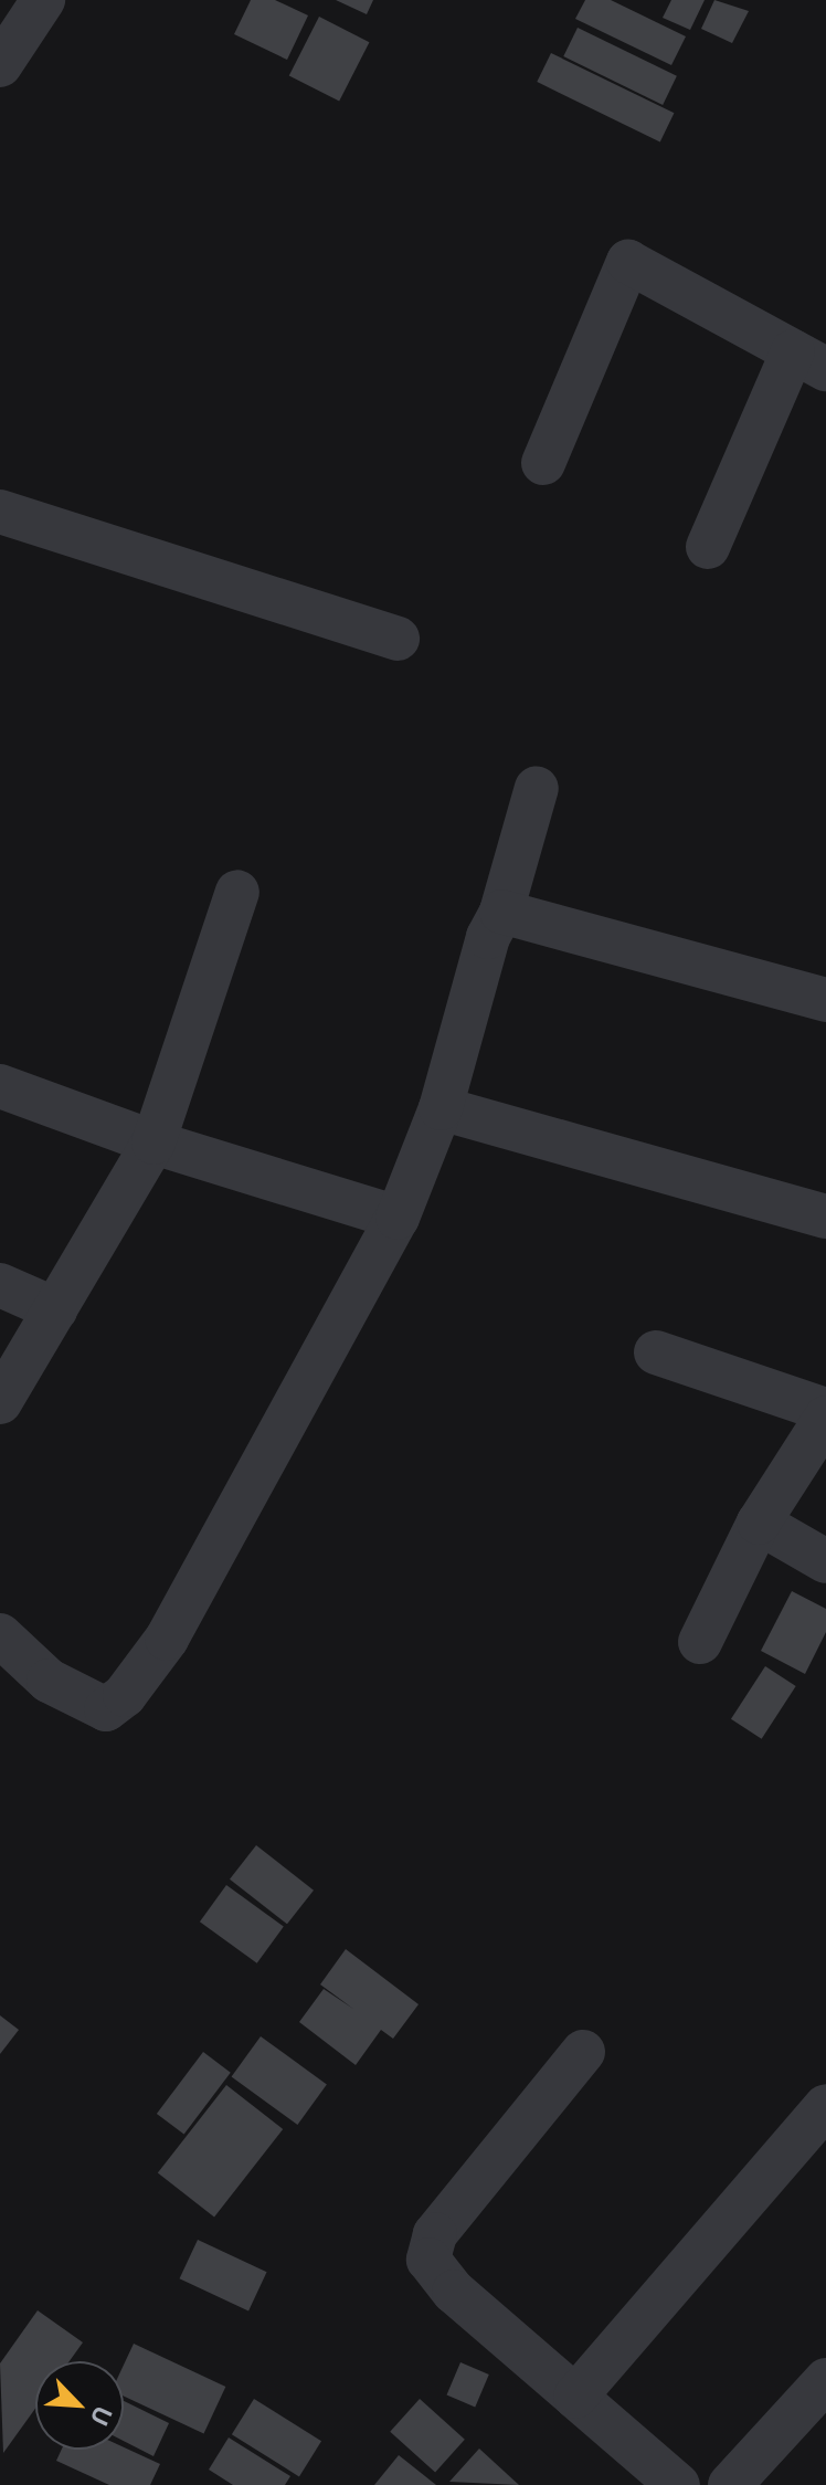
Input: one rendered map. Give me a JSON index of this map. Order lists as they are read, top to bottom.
{
  "north": "bottom right"
}
